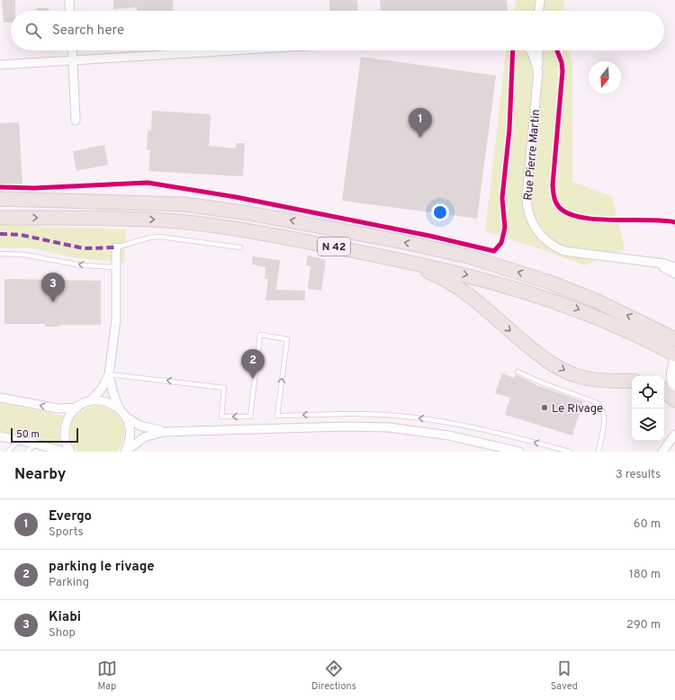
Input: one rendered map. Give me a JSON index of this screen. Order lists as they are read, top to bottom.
{
  "streets": {
    "highway": ["N 42"],
    "street": ["Rue Pierre Martin"]
  },
  "places": ["Le Rivage"],
  "scale_bar": "50 m",
  "north": "bottom",
  "page": {
    "search": "Search here",
    "pins": ["1", "3", "2"],
    "scale": "50 m",
    "heading": ["Nearby", "3 results"],
    "list": [
      {
        "mark": "1",
        "name": "Evergo",
        "note": "Sports",
        "value": "60 m"
      },
      {
        "mark": "2",
        "name": "parking le rivage",
        "note": "Parking",
        "value": "180 m"
      },
      {
        "mark": "3",
        "name": "Kiabi",
        "note": "Shop",
        "value": "290 m"
      }
    ],
    "nav": ["Map", "Directions", "Saved"]
  }
}
